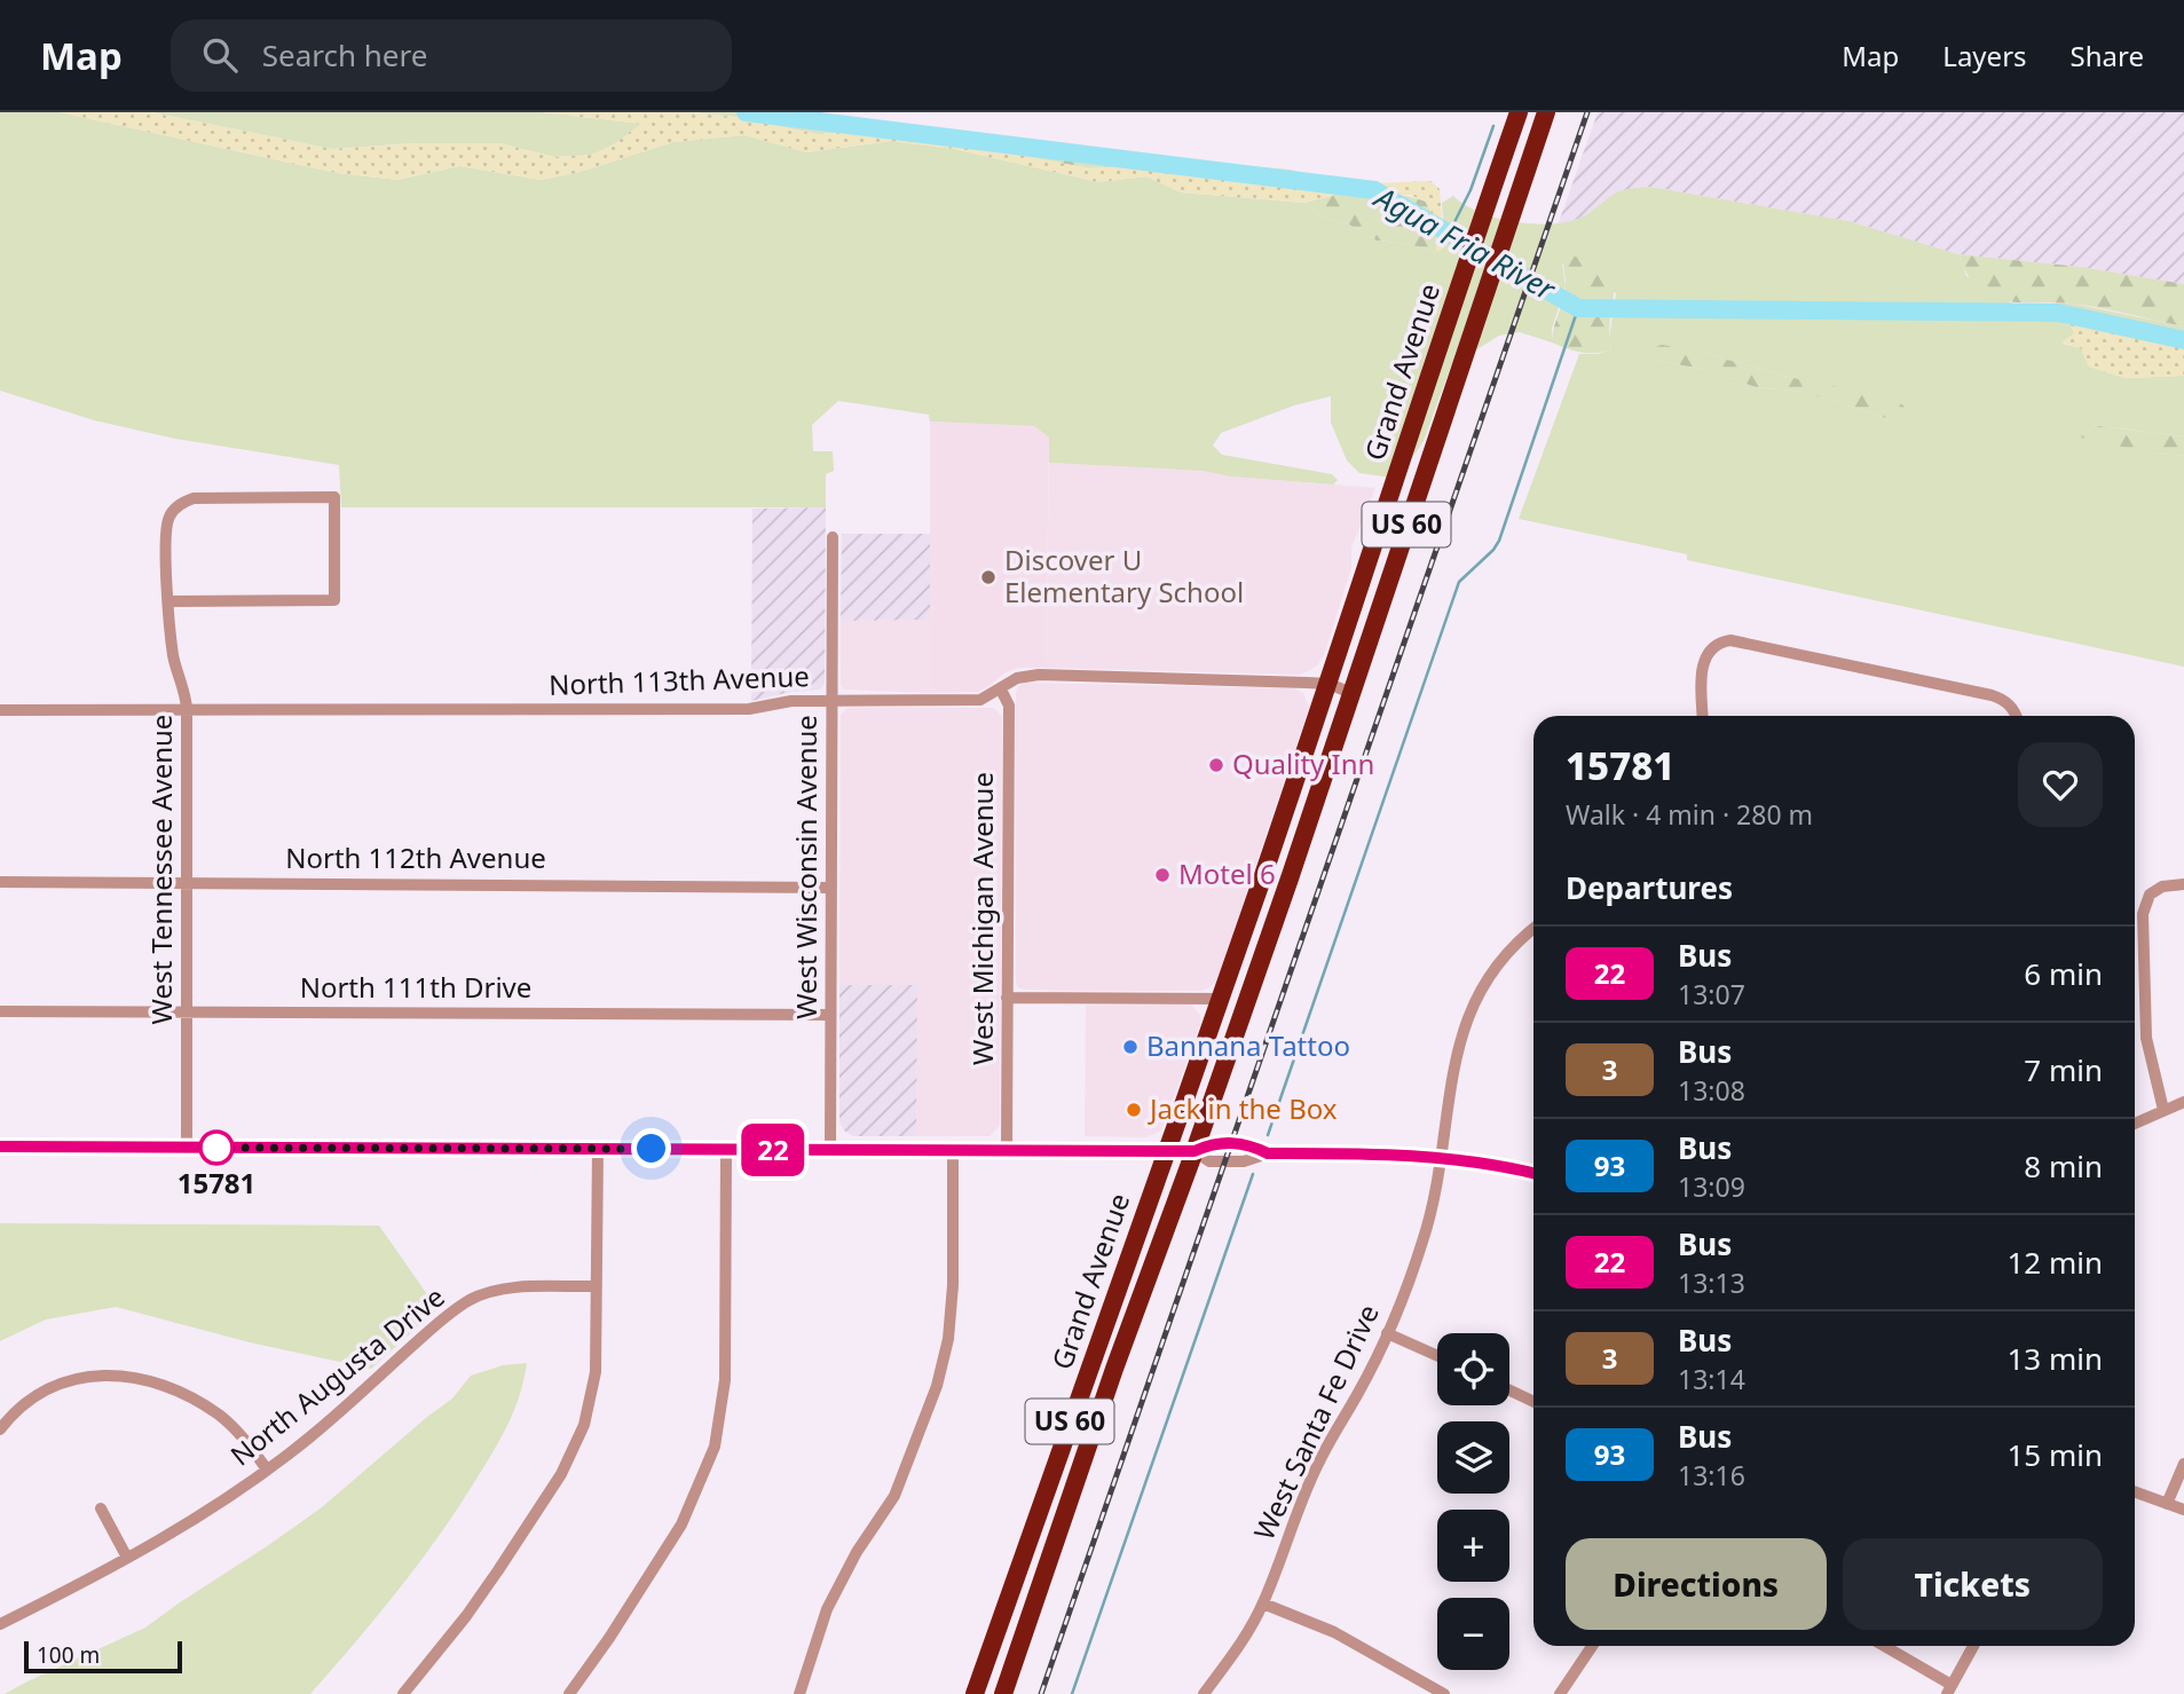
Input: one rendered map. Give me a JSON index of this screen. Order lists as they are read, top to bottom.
{
  "streets": {
    "highway": ["Grand Avenue", "US 60"],
    "street": [
      "North 113th Avenue",
      "North 112th Avenue",
      "West Wisconsin Avenue",
      "West Tennessee Avenue",
      "West Michigan Avenue",
      "North 111th Drive",
      "North Augusta Drive",
      "West Santa Fe Drive"
    ]
  },
  "crossings": [
    ["Grand Avenue", "North 113th Avenue"],
    ["North 113th Avenue", "West Wisconsin Avenue"],
    ["North 113th Avenue", "West Tennessee Avenue"],
    ["North 113th Avenue", "West Michigan Avenue"],
    ["North 112th Avenue", "West Wisconsin Avenue"],
    ["North 112th Avenue", "West Tennessee Avenue"],
    ["West Wisconsin Avenue", "North 111th Drive"],
    ["West Tennessee Avenue", "North 111th Drive"]
  ],
  "water": ["Agua Fria River"],
  "places": [
    "Discover U Elementary School",
    "Quality Inn",
    "Motel 6",
    "Bannana Tattoo",
    "Jack in the Box",
    "15781"
  ],
  "lines": ["bus line 22"],
  "scale_bar": "100 m",
  "page": {
    "header": "Map",
    "search": "Search here",
    "nav": ["Map", "Layers", "Share"],
    "on_map": "22",
    "heading": [
      ["15781", "Walk · 4 min · 280 m"],
      "Departures"
    ],
    "list": [
      {
        "mark": "22",
        "name": "Bus",
        "note": "13:07",
        "value": "6 min"
      },
      {
        "mark": "3",
        "name": "Bus",
        "note": "13:08",
        "value": "7 min"
      },
      {
        "mark": "93",
        "name": "Bus",
        "note": "13:09",
        "value": "8 min"
      },
      {
        "mark": "22",
        "name": "Bus",
        "note": "13:13",
        "value": "12 min"
      },
      {
        "mark": "3",
        "name": "Bus",
        "note": "13:14",
        "value": "13 min"
      },
      {
        "mark": "93",
        "name": "Bus",
        "note": "13:16",
        "value": "15 min"
      }
    ],
    "map_buttons": ["+", "−"],
    "buttons": ["Directions", "Tickets"],
    "scale": "100 m"
  }
}
